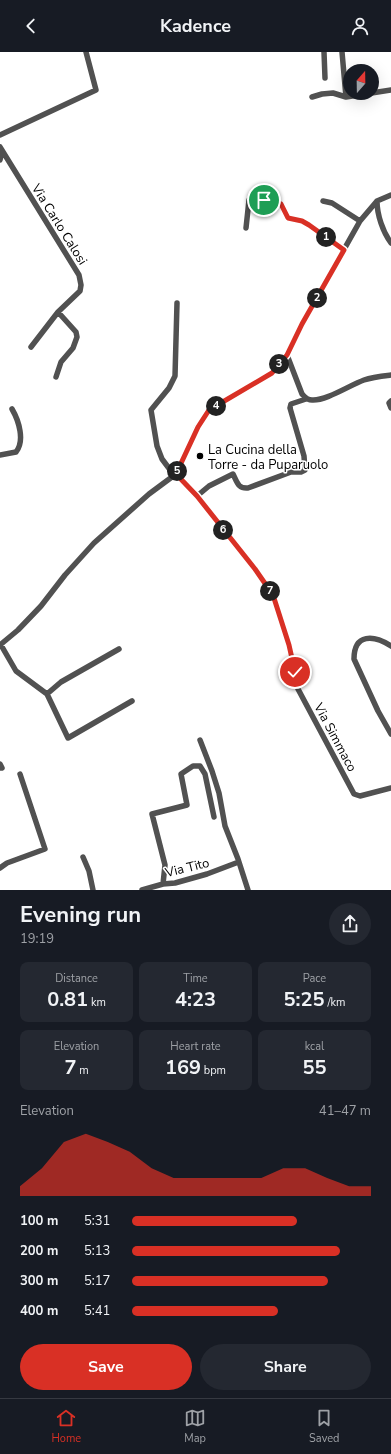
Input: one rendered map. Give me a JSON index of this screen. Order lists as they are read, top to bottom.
{
  "streets": {
    "street": ["Via Carlo Calosi", "Via Simmaco", "Via Tito"]
  },
  "places": ["La Cucina della Torre - da Puparuolo"],
  "north": "top",
  "page": {
    "header": "Kadence",
    "pins": [
      "1",
      "2",
      "3",
      "4",
      "5",
      "6",
      "7"
    ],
    "heading": ["Evening run", "19:19"],
    "stats": [
      ["Distance", "0.81 km"],
      ["Time", "4:23"],
      ["Pace", "5:25 /km"],
      ["Elevation", "7 m"],
      ["Heart rate", "169 bpm"],
      ["kcal", "55"]
    ],
    "chart": ["Elevation", "41–47 m"],
    "list": [
      {
        "name": "100 m",
        "note": "5:31"
      },
      {
        "name": "200 m",
        "note": "5:13"
      },
      {
        "name": "300 m",
        "note": "5:17"
      },
      {
        "name": "400 m",
        "note": "5:41"
      }
    ],
    "buttons": ["Save", "Share"],
    "tabs": ["Home", "Map", "Saved"]
  }
}
